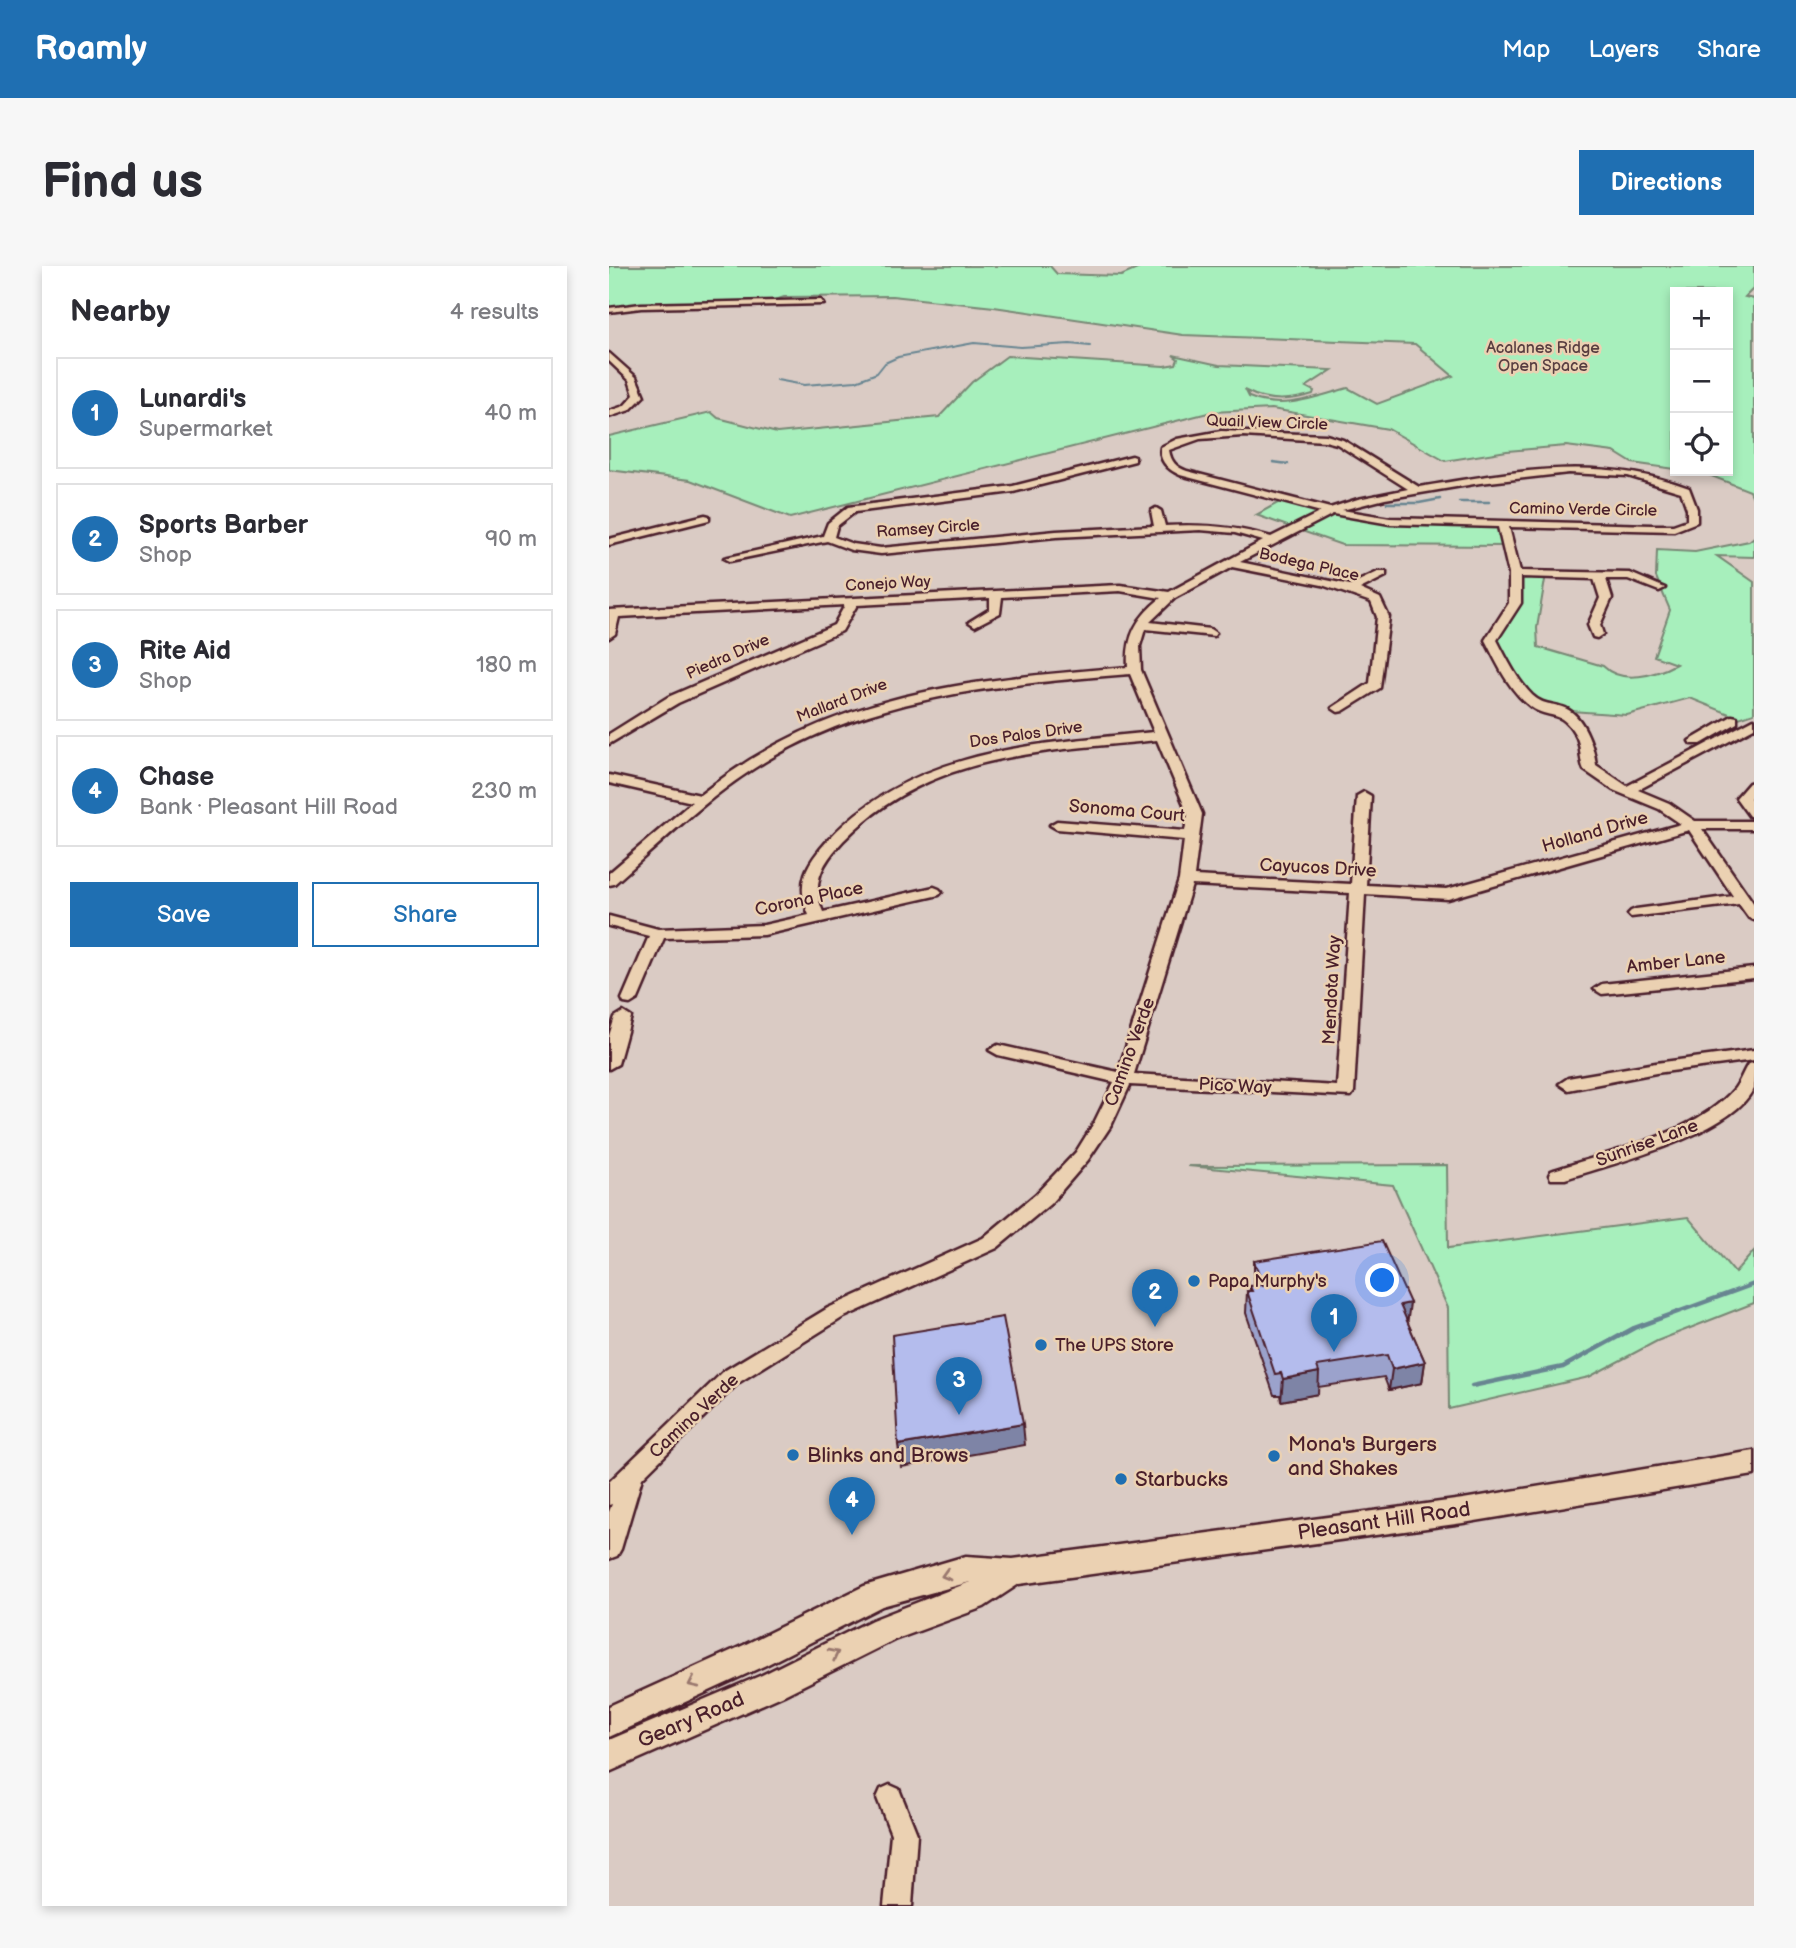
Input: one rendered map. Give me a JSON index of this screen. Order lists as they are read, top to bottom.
{
  "streets": {
    "main road": ["Pleasant Hill Road", "Geary Road"],
    "street": [
      "Quail View Circle",
      "Camino Verde Circle",
      "Ramsey Circle",
      "Bodega Place",
      "Conejo Way",
      "Piedra Drive",
      "Mallard Drive",
      "Dos Palos Drive",
      "Sonoma Court",
      "Holland Drive",
      "Cayucos Drive",
      "Corona Place",
      "Amber Lane",
      "Mendota Way",
      "Camino Verde",
      "Pico Way",
      "Sunrise Lane"
    ]
  },
  "crossings": [
    ["Quail View Circle", "Camino Verde Circle"],
    ["Conejo Way", "Piedra Drive"],
    ["Mallard Drive", "Camino Verde"],
    ["Dos Palos Drive", "Corona Place"],
    ["Dos Palos Drive", "Camino Verde"],
    ["Sonoma Court", "Camino Verde"],
    ["Holland Drive", "Cayucos Drive"],
    ["Cayucos Drive", "Mendota Way"],
    ["Cayucos Drive", "Camino Verde"],
    ["Mendota Way", "Pico Way"],
    ["Camino Verde", "Pico Way"],
    ["Pleasant Hill Road", "Geary Road"]
  ],
  "parks": ["Acalanes Ridge Open Space"],
  "places": [
    "Papa Murphy's",
    "The UPS Store",
    "Blinks and Brows",
    "Mona's Burgers and Shakes",
    "Starbucks"
  ],
  "page": {
    "header": "Roamly",
    "nav": ["Map", "Layers", "Share"],
    "buttons": [
      "Directions",
      ["Save", "Share"]
    ],
    "title": "Find us",
    "heading": ["Nearby", "4 results"],
    "map_buttons": ["+", "−"],
    "list": [
      {
        "mark": "1",
        "name": "Lunardi's",
        "note": "Supermarket",
        "value": "40 m"
      },
      {
        "mark": "2",
        "name": "Sports Barber",
        "note": "Shop",
        "value": "90 m"
      },
      {
        "mark": "3",
        "name": "Rite Aid",
        "note": "Shop",
        "value": "180 m"
      },
      {
        "mark": "4",
        "name": "Chase",
        "note": "Bank · Pleasant Hill Road",
        "value": "230 m"
      }
    ],
    "pins": [
      "2",
      "1",
      "3",
      "4"
    ]
  }
}
